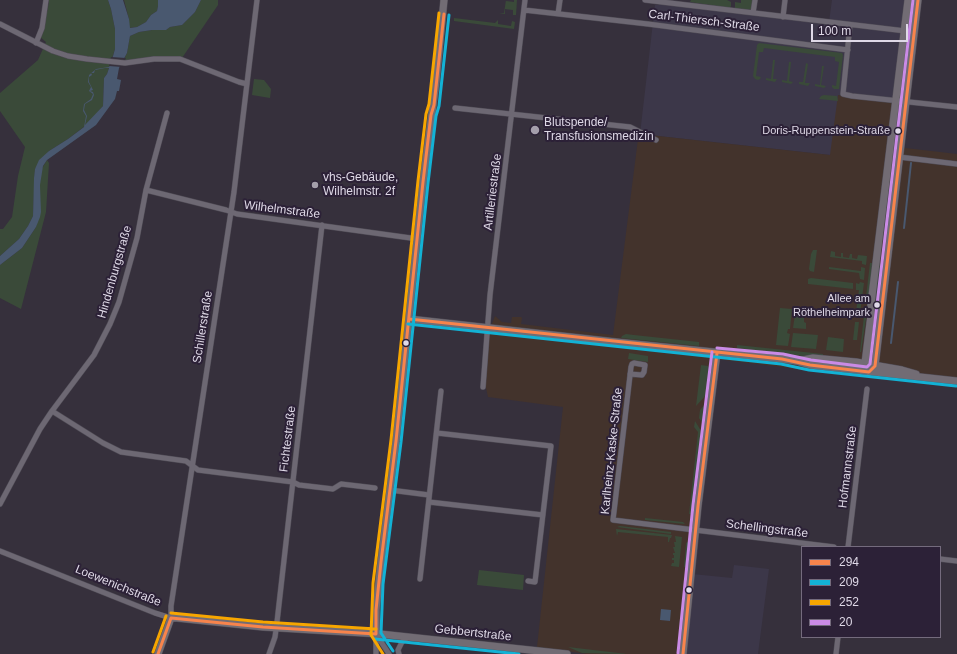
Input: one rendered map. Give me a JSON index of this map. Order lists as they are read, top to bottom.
{
  "streets": {
    "main road": ["Schillerstraße", "Loewenichstraße", "Gebbertstraße"],
    "street": [
      "Carl-Thiersch-Straße",
      "Artilleriestraße",
      "Wilhelmstraße",
      "Hindenburgstraße",
      "Fichtestraße",
      "Karlheinz-Kaske-Straße",
      "Hofmannstraße",
      "Schellingstraße"
    ]
  },
  "crossings": [
    ["Carl-Thiersch-Straße", "Artilleriestraße"],
    ["Wilhelmstraße", "Hindenburgstraße"],
    ["Wilhelmstraße", "Schillerstraße"],
    ["Wilhelmstraße", "Fichtestraße"],
    ["Schillerstraße", "Loewenichstraße"],
    ["Fichtestraße", "Loewenichstraße"],
    ["Karlheinz-Kaske-Straße", "Schellingstraße"],
    ["Loewenichstraße", "Gebbertstraße"]
  ],
  "places": [
    "Blutspende/ Transfusionsmedizin",
    "Doris-Ruppenstein-Straße",
    "vhs-Gebäude, Wilhelmstr. 2f",
    "Allee am Röthelheimpark"
  ],
  "lines": [
    "transit line 294",
    "transit line 20",
    "transit line 252",
    "transit line 209"
  ],
  "legend": [
    "294",
    "209",
    "252",
    "20"
  ],
  "scale_bar": "100 m"
}
